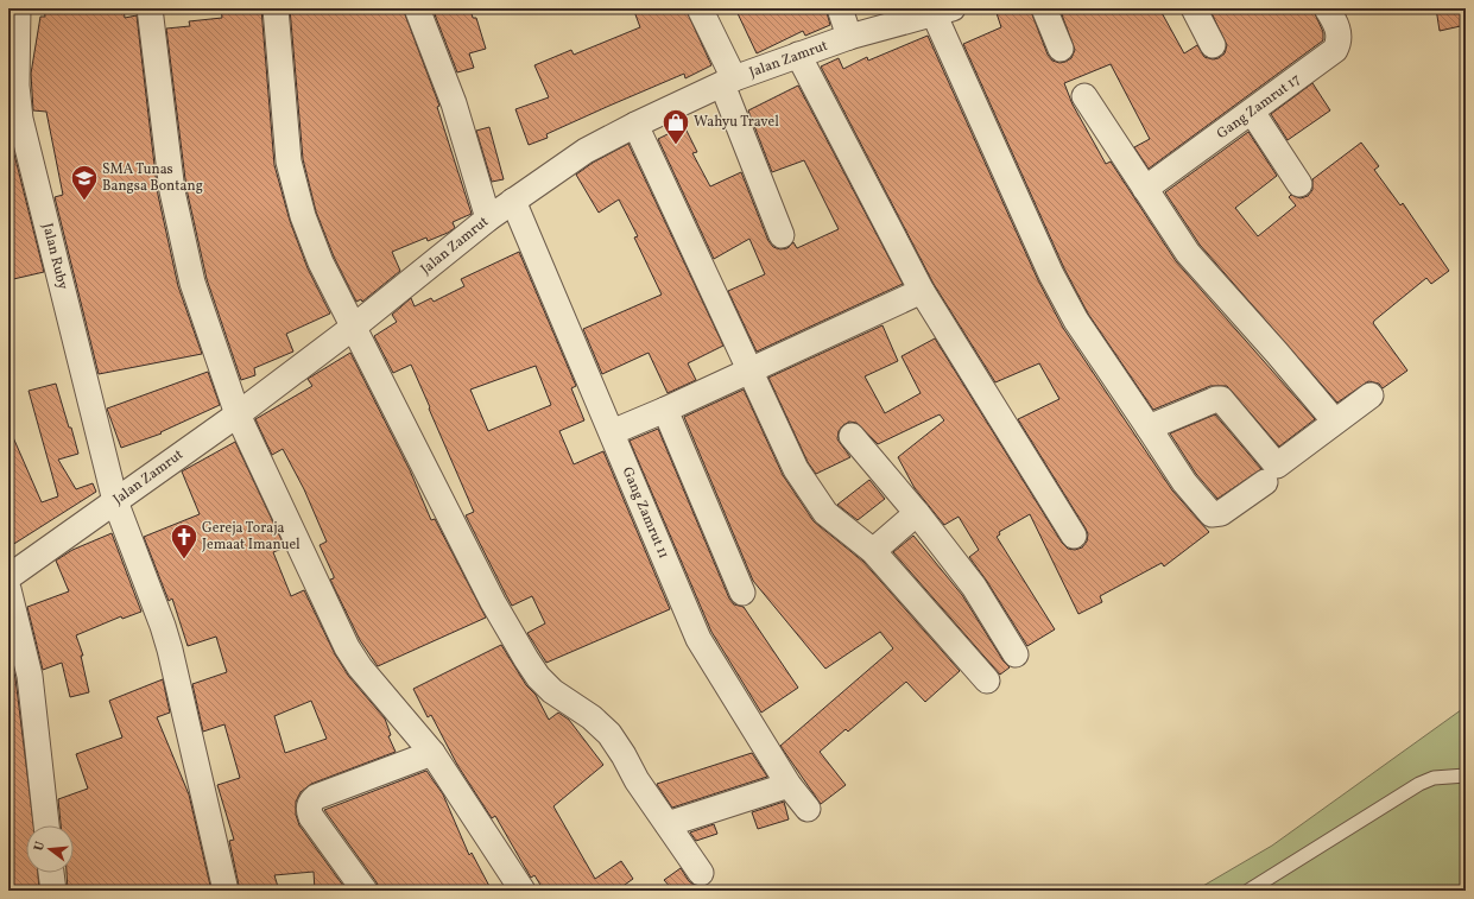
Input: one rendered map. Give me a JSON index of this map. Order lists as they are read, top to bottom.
{
  "streets": {
    "street": [
      "Jalan Zamrut",
      "Gang Zamrut 17",
      "Jalan Ruby",
      "Gang Zamrut 11"
    ]
  },
  "crossings": [
    ["Jalan Zamrut", "Jalan Ruby"],
    ["Jalan Zamrut", "Gang Zamrut 11"]
  ],
  "places": {
    "shop": ["Wahyu Travel"],
    "school or university": ["SMA Tunas Bangsa Bontang"],
    "church": ["Gereja Toraja Jemaat Imanuel"]
  },
  "north": "left"
}
